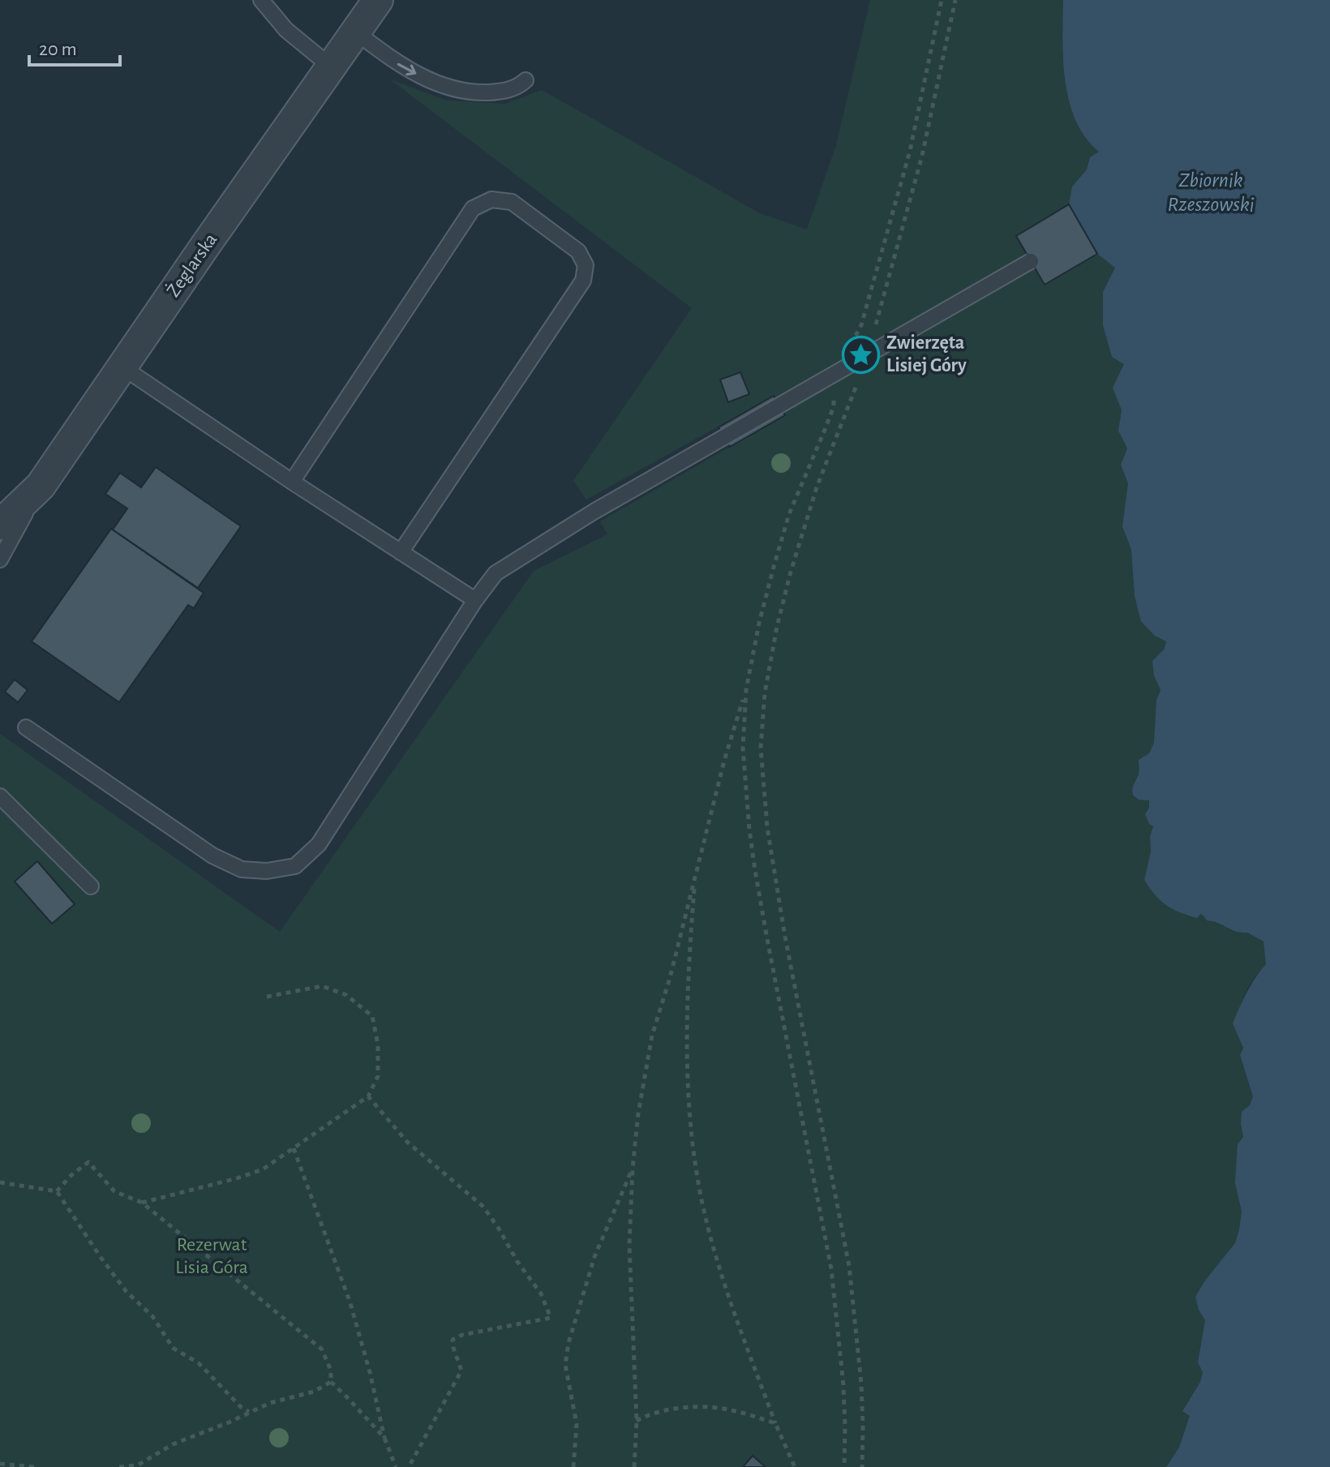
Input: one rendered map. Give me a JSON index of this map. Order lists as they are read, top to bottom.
{
  "streets": {
    "street": ["Żeglarska"]
  },
  "water": ["Zbiornik Rzeszowski"],
  "parks": ["Rezerwat Lisia Góra"],
  "places": {
    "place": ["Zwierzęta Lisiej Góry"]
  },
  "scale_bar": "20 m"
}
